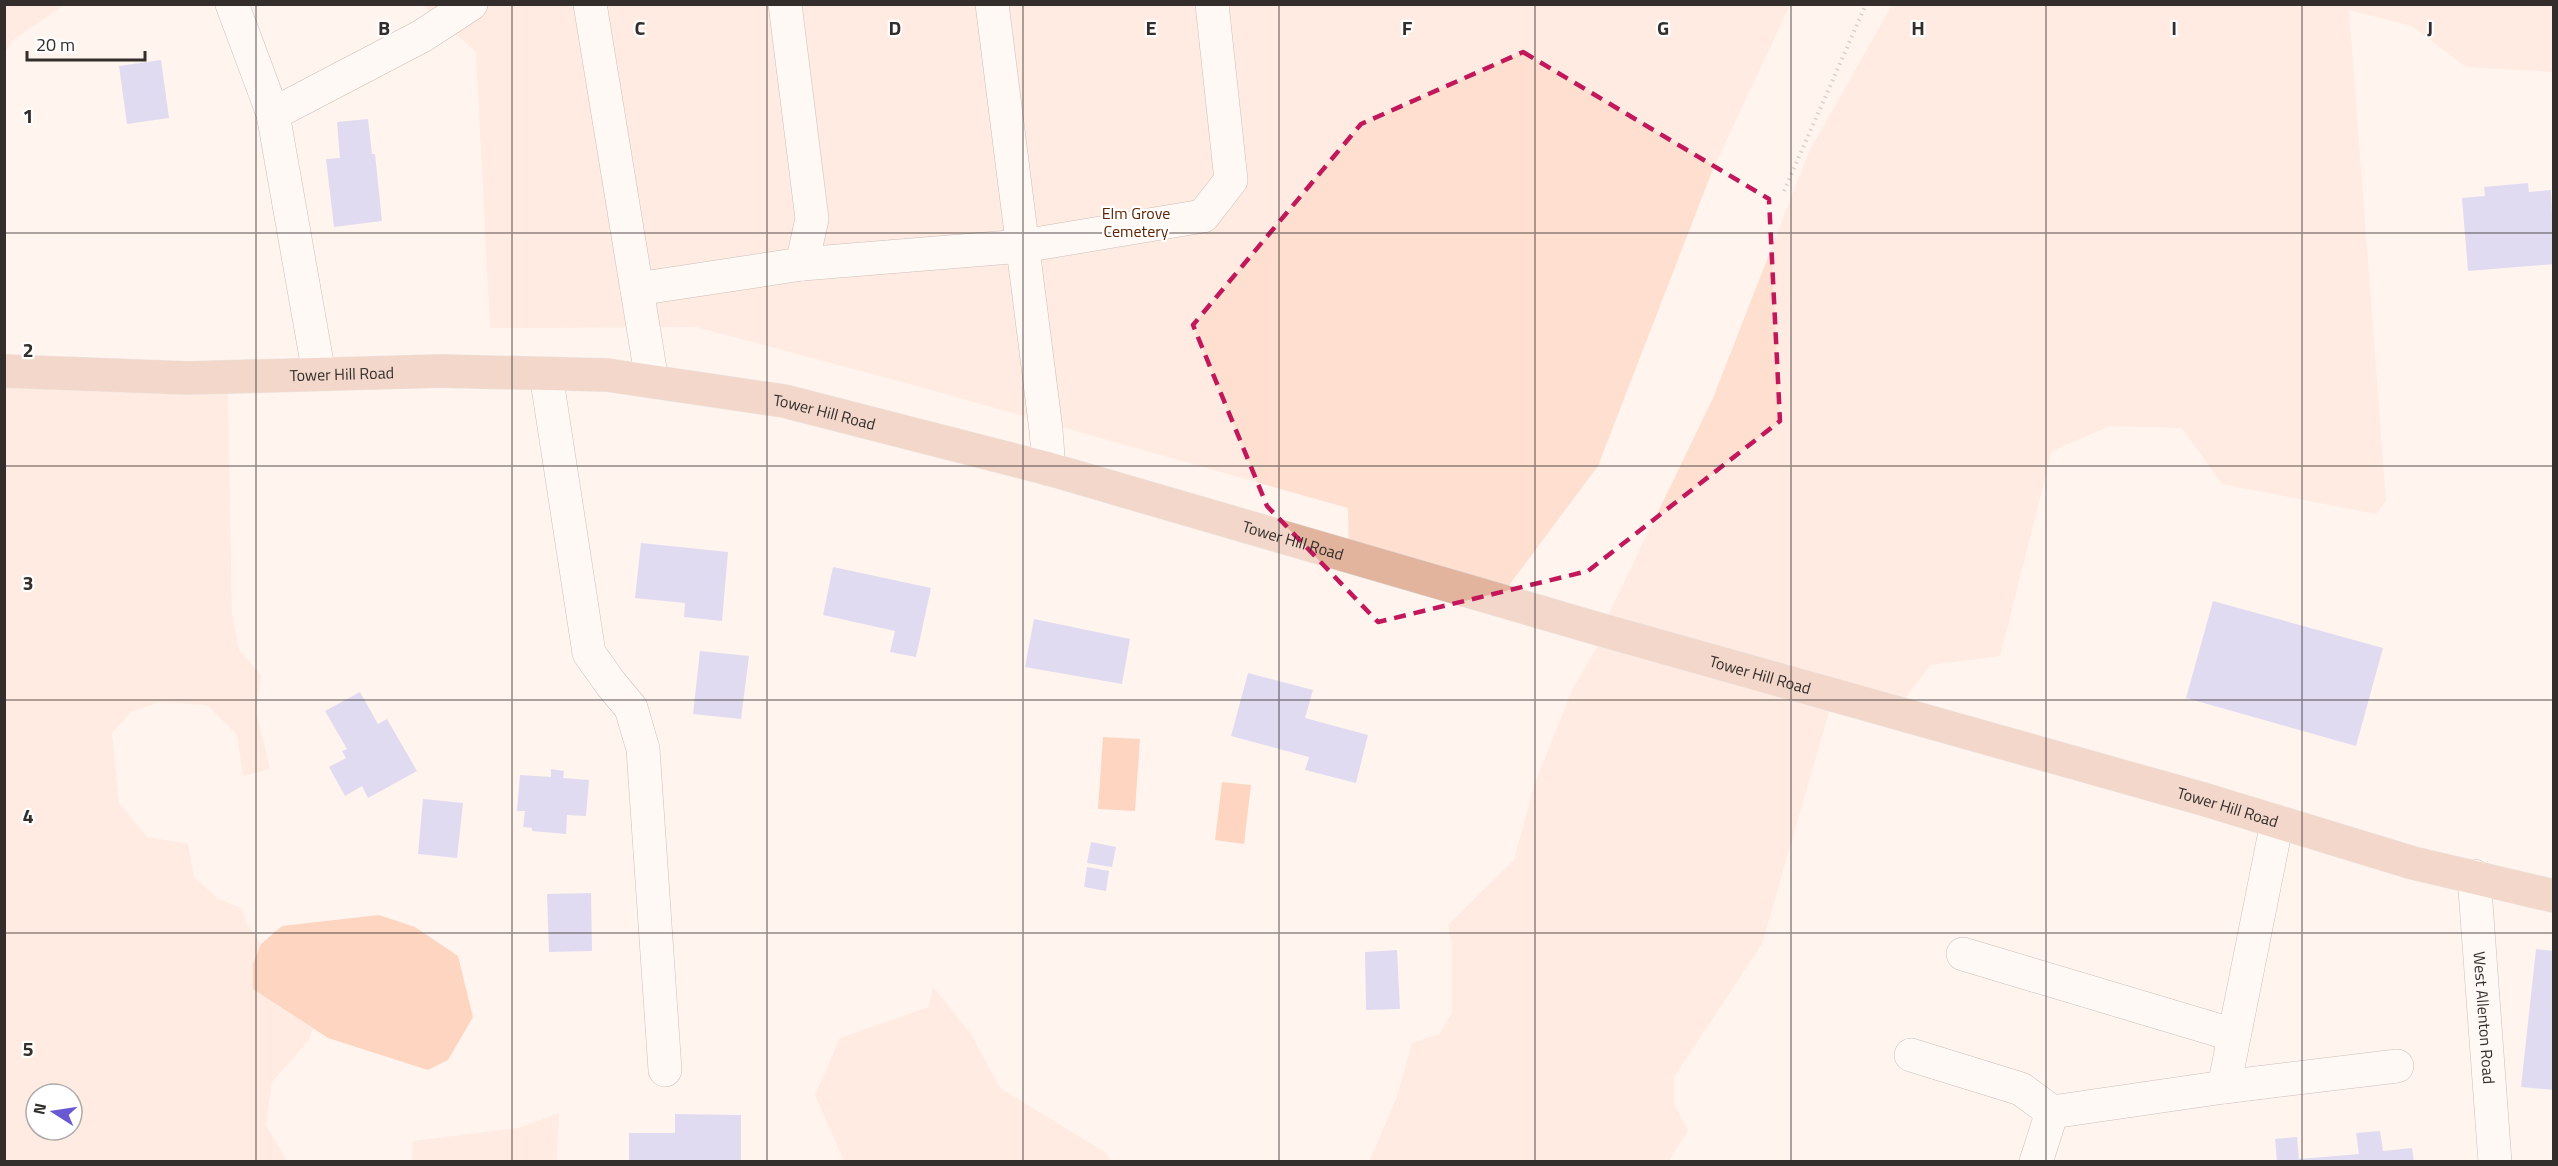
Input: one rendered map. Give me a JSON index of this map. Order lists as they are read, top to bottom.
{
  "streets": {
    "main road": ["Tower Hill Road"],
    "street": ["West Allenton Road"]
  },
  "crossings": [
    ["Tower Hill Road", "West Allenton Road"]
  ],
  "parks": ["Elm Grove Cemetery"],
  "scale_bar": "20 m",
  "north": "left",
  "grid": {
    "columns": [
      "B",
      "C",
      "D",
      "E",
      "F",
      "G",
      "H",
      "I",
      "J"
    ],
    "rows": [
      "1",
      "2",
      "3",
      "4",
      "5"
    ]
  }
}
